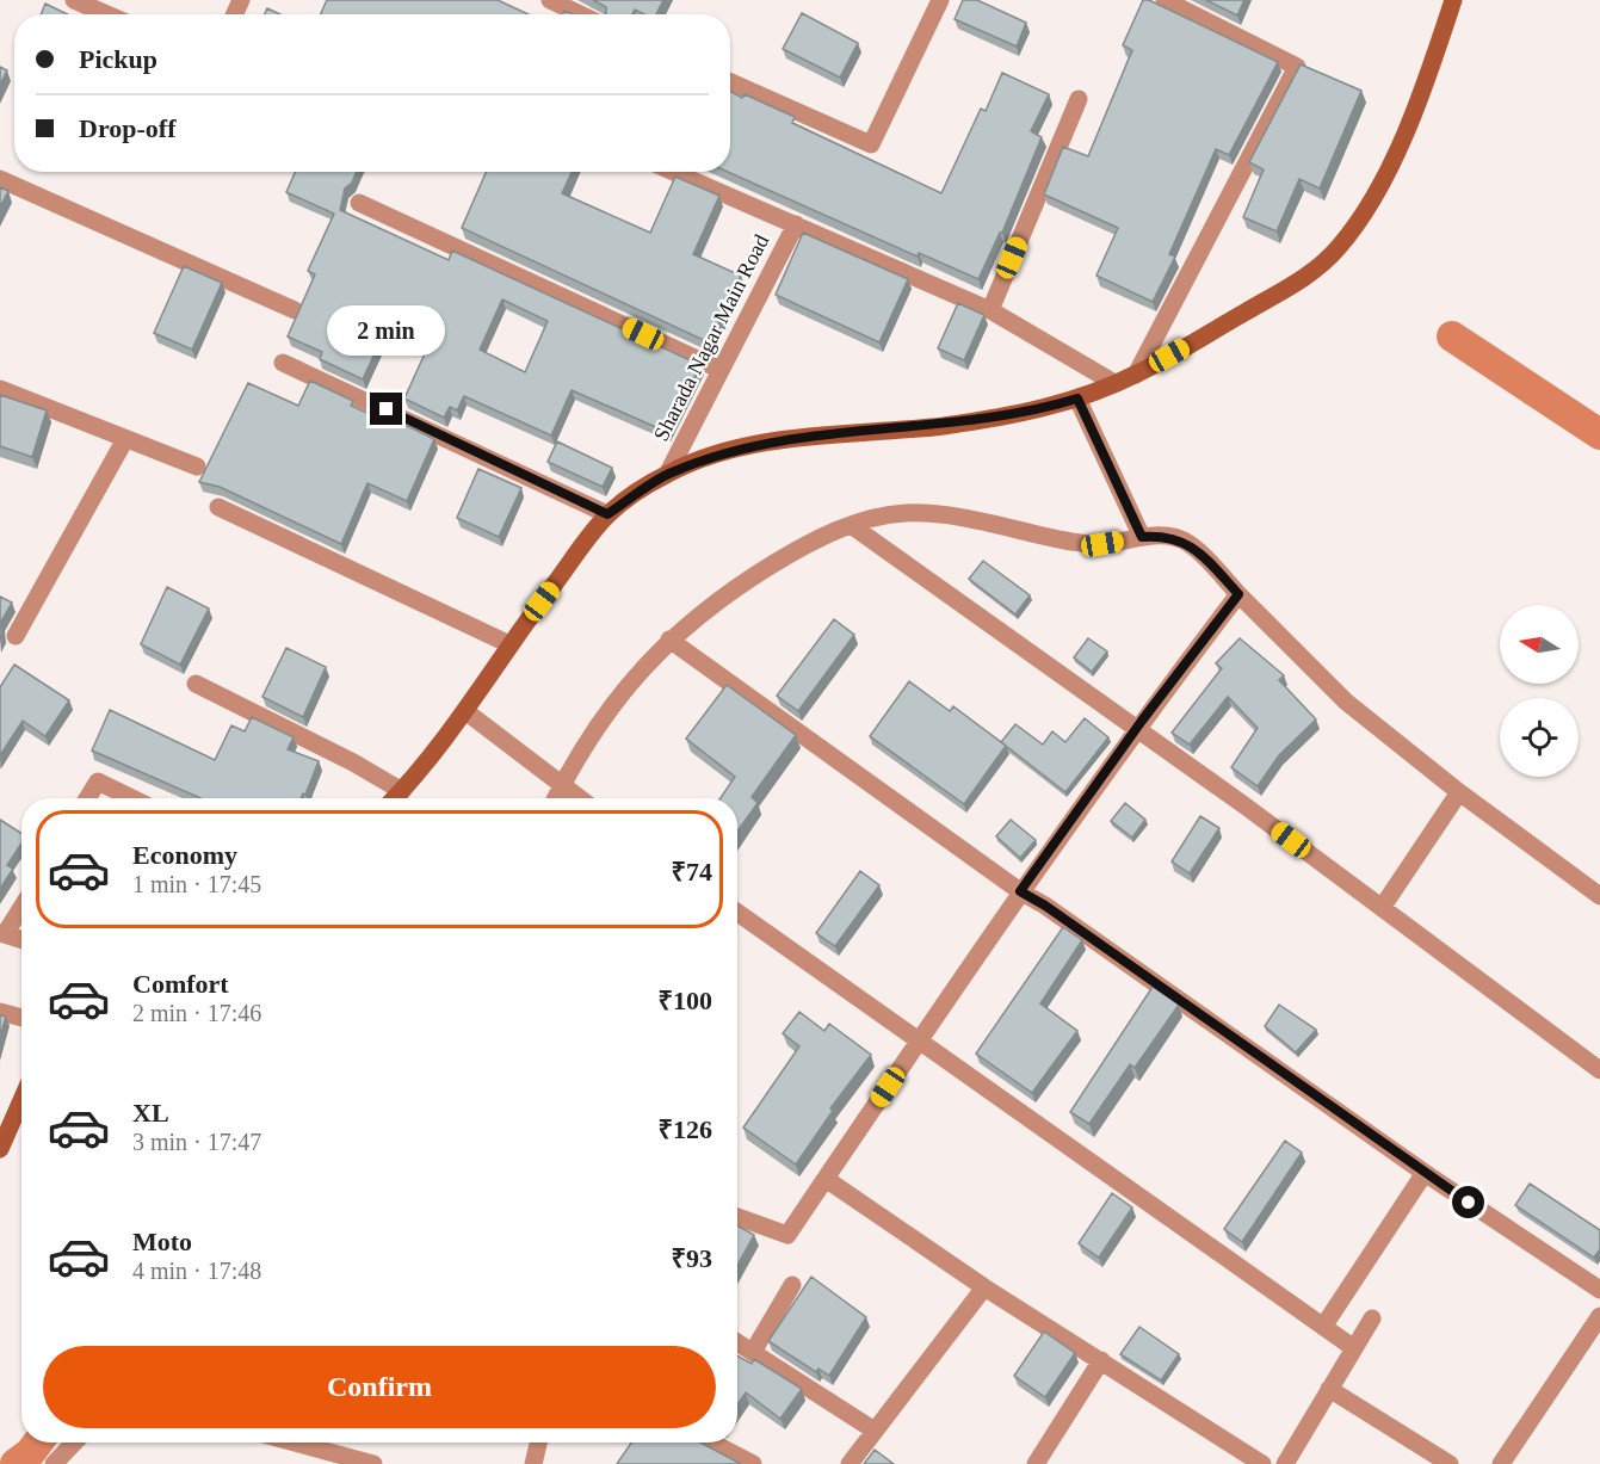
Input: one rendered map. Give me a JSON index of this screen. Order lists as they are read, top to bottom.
{
  "streets": {
    "street": ["Sharada Nagar Main Road"]
  },
  "north": "left",
  "page": {
    "banner": ["Pickup", "Drop-off"],
    "bubble": "2 min",
    "list": [
      {
        "name": "Economy",
        "note": "1 min · 17:45",
        "value": "₹74"
      },
      {
        "name": "Comfort",
        "note": "2 min · 17:46",
        "value": "₹100"
      },
      {
        "name": "XL",
        "note": "3 min · 17:47",
        "value": "₹126"
      },
      {
        "name": "Moto",
        "note": "4 min · 17:48",
        "value": "₹93"
      }
    ],
    "buttons": "Confirm"
  }
}
